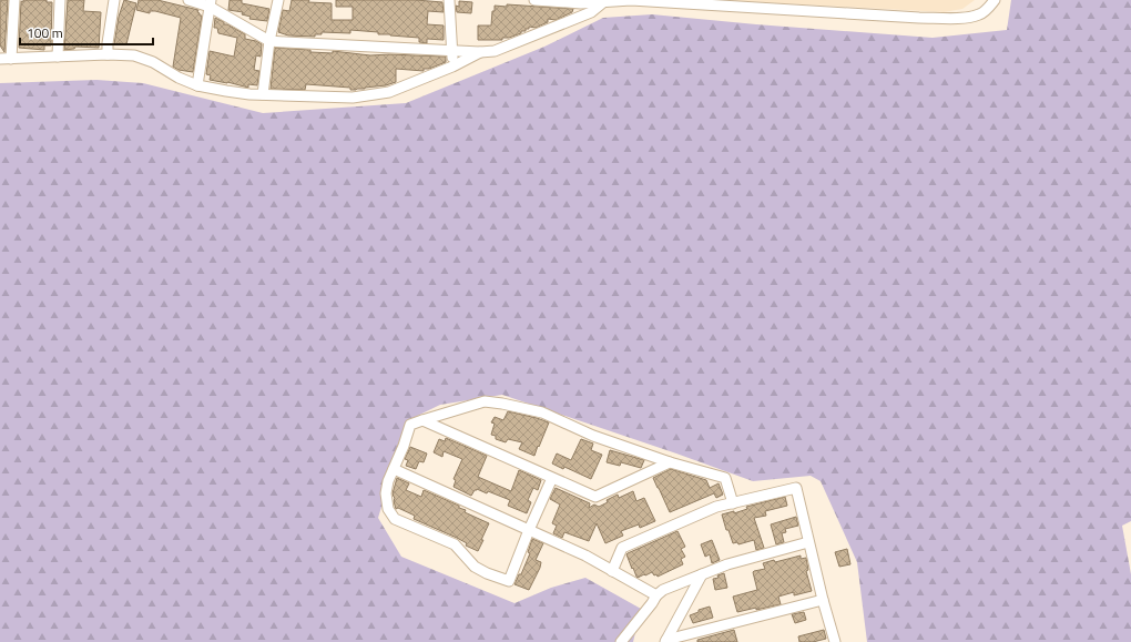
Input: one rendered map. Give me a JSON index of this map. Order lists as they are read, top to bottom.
{
  "scale_bar": "100 m"
}
